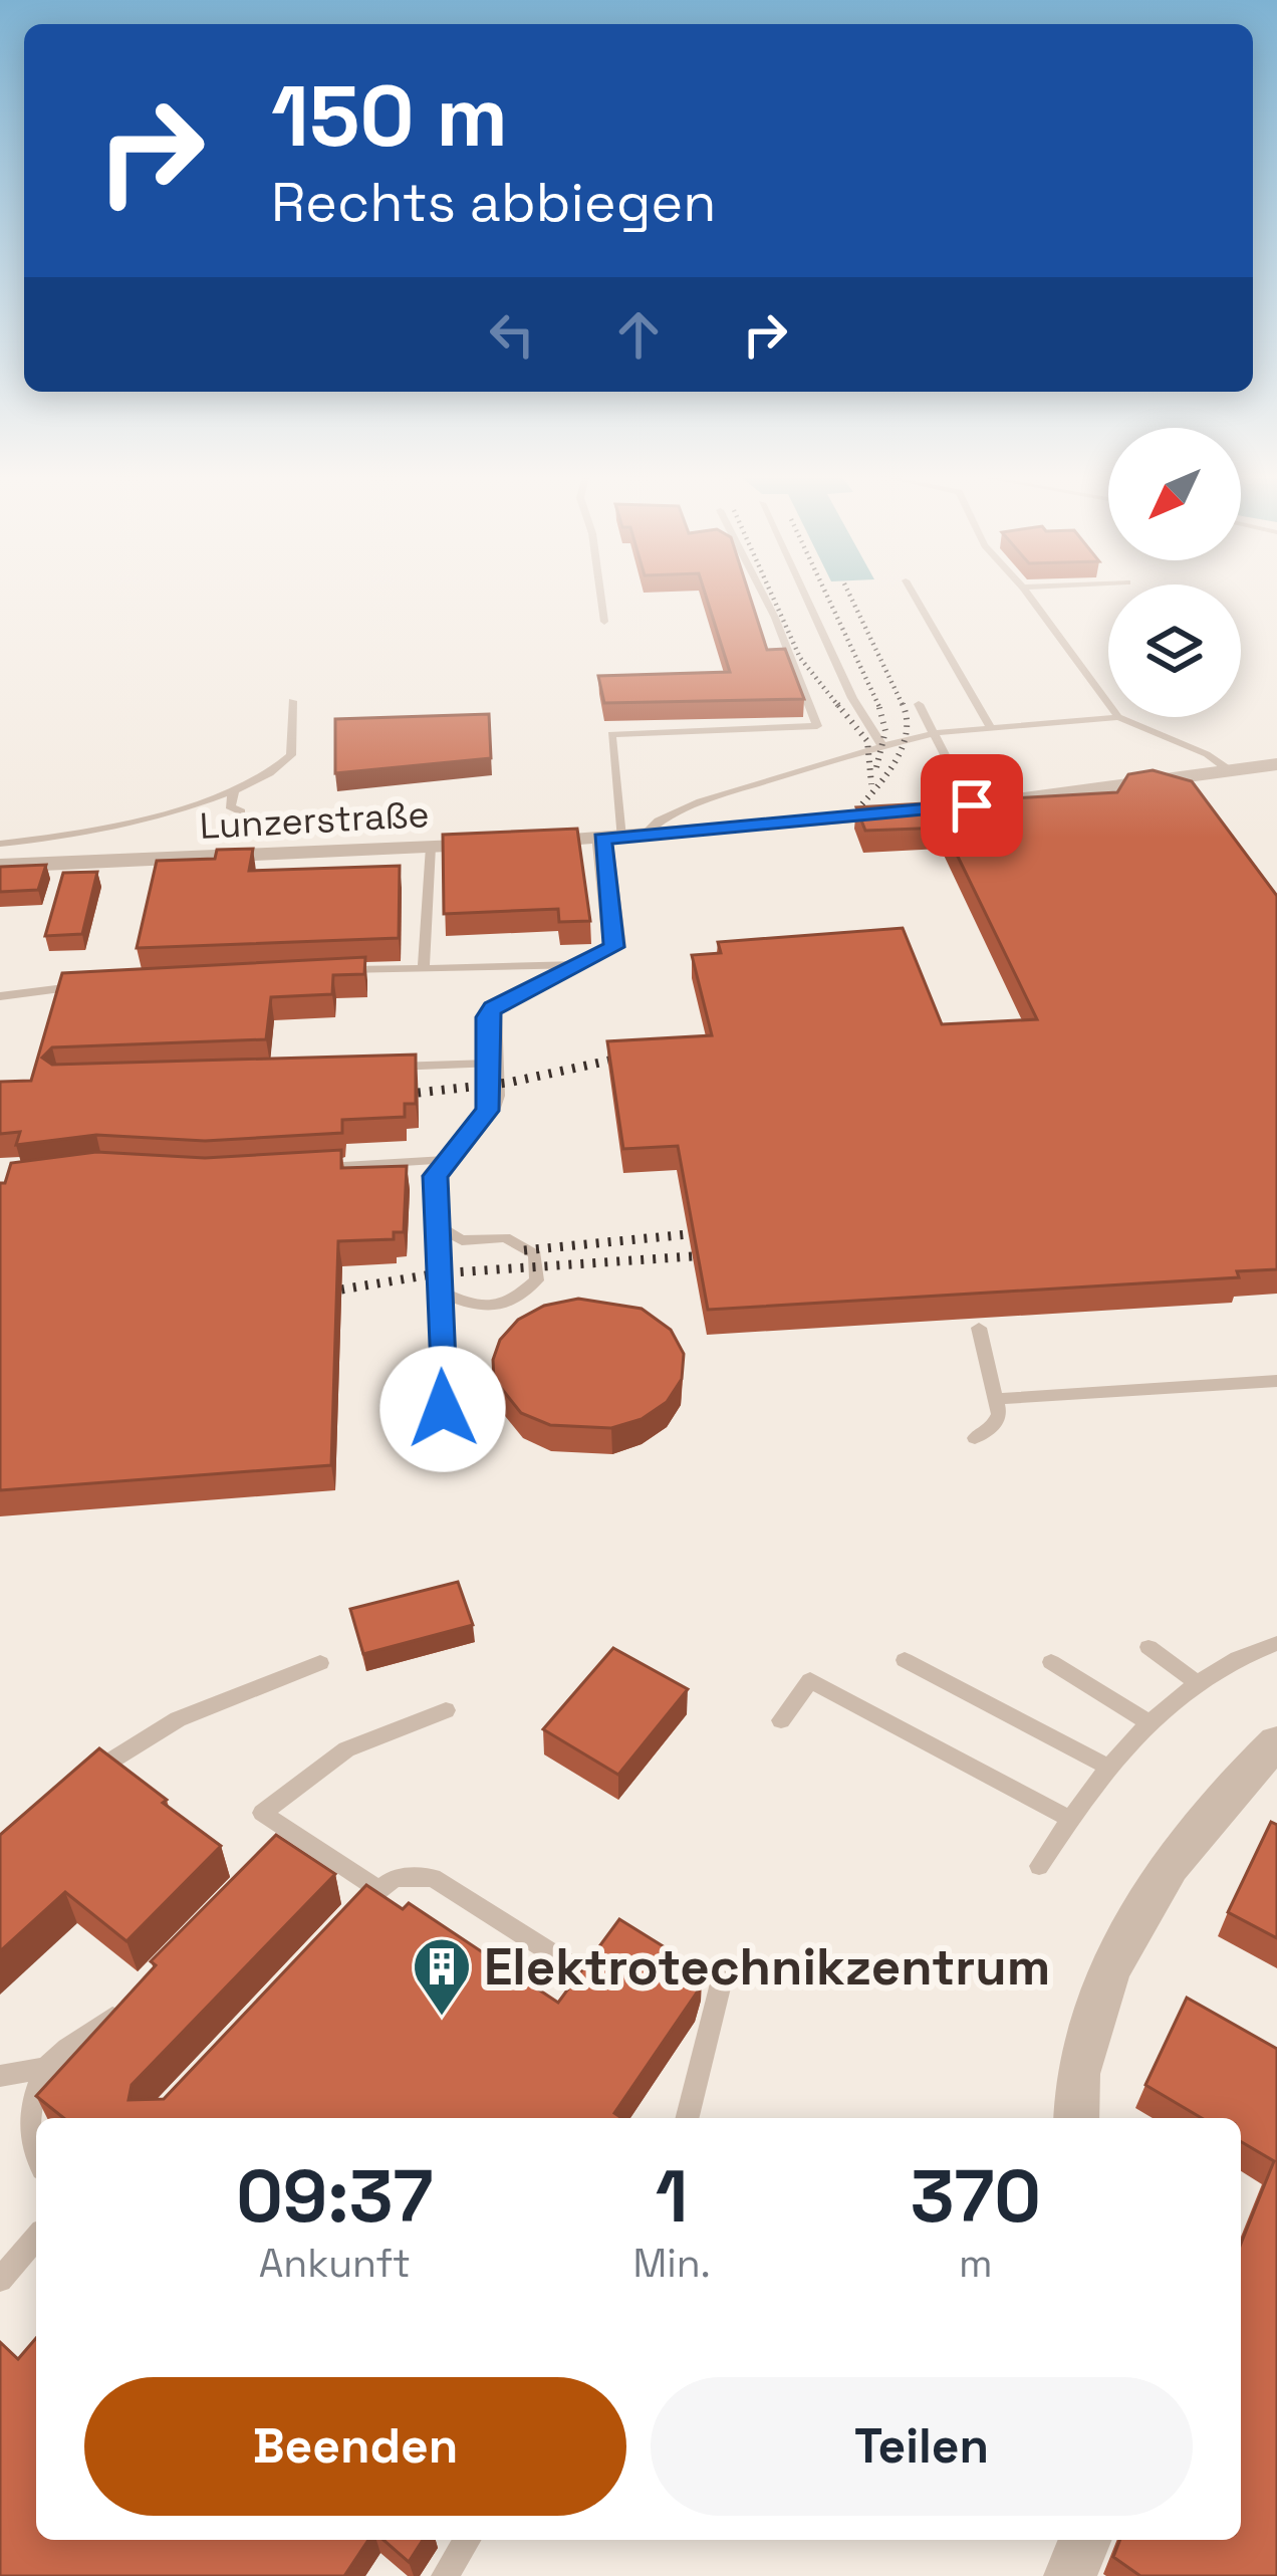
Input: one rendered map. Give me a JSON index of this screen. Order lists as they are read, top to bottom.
{
  "streets": {
    "street": ["Lunzerstraße"]
  },
  "places": {
    "building": ["Elektrotechnikzentrum"]
  },
  "north": "bottom left",
  "page": {
    "turn": ["150 m", "Rechts abbiegen"],
    "eta": [
      "09:37",
      "Ankunft",
      "1",
      "Min.",
      "370",
      "m"
    ],
    "buttons": ["Beenden", "Teilen"]
  }
}
